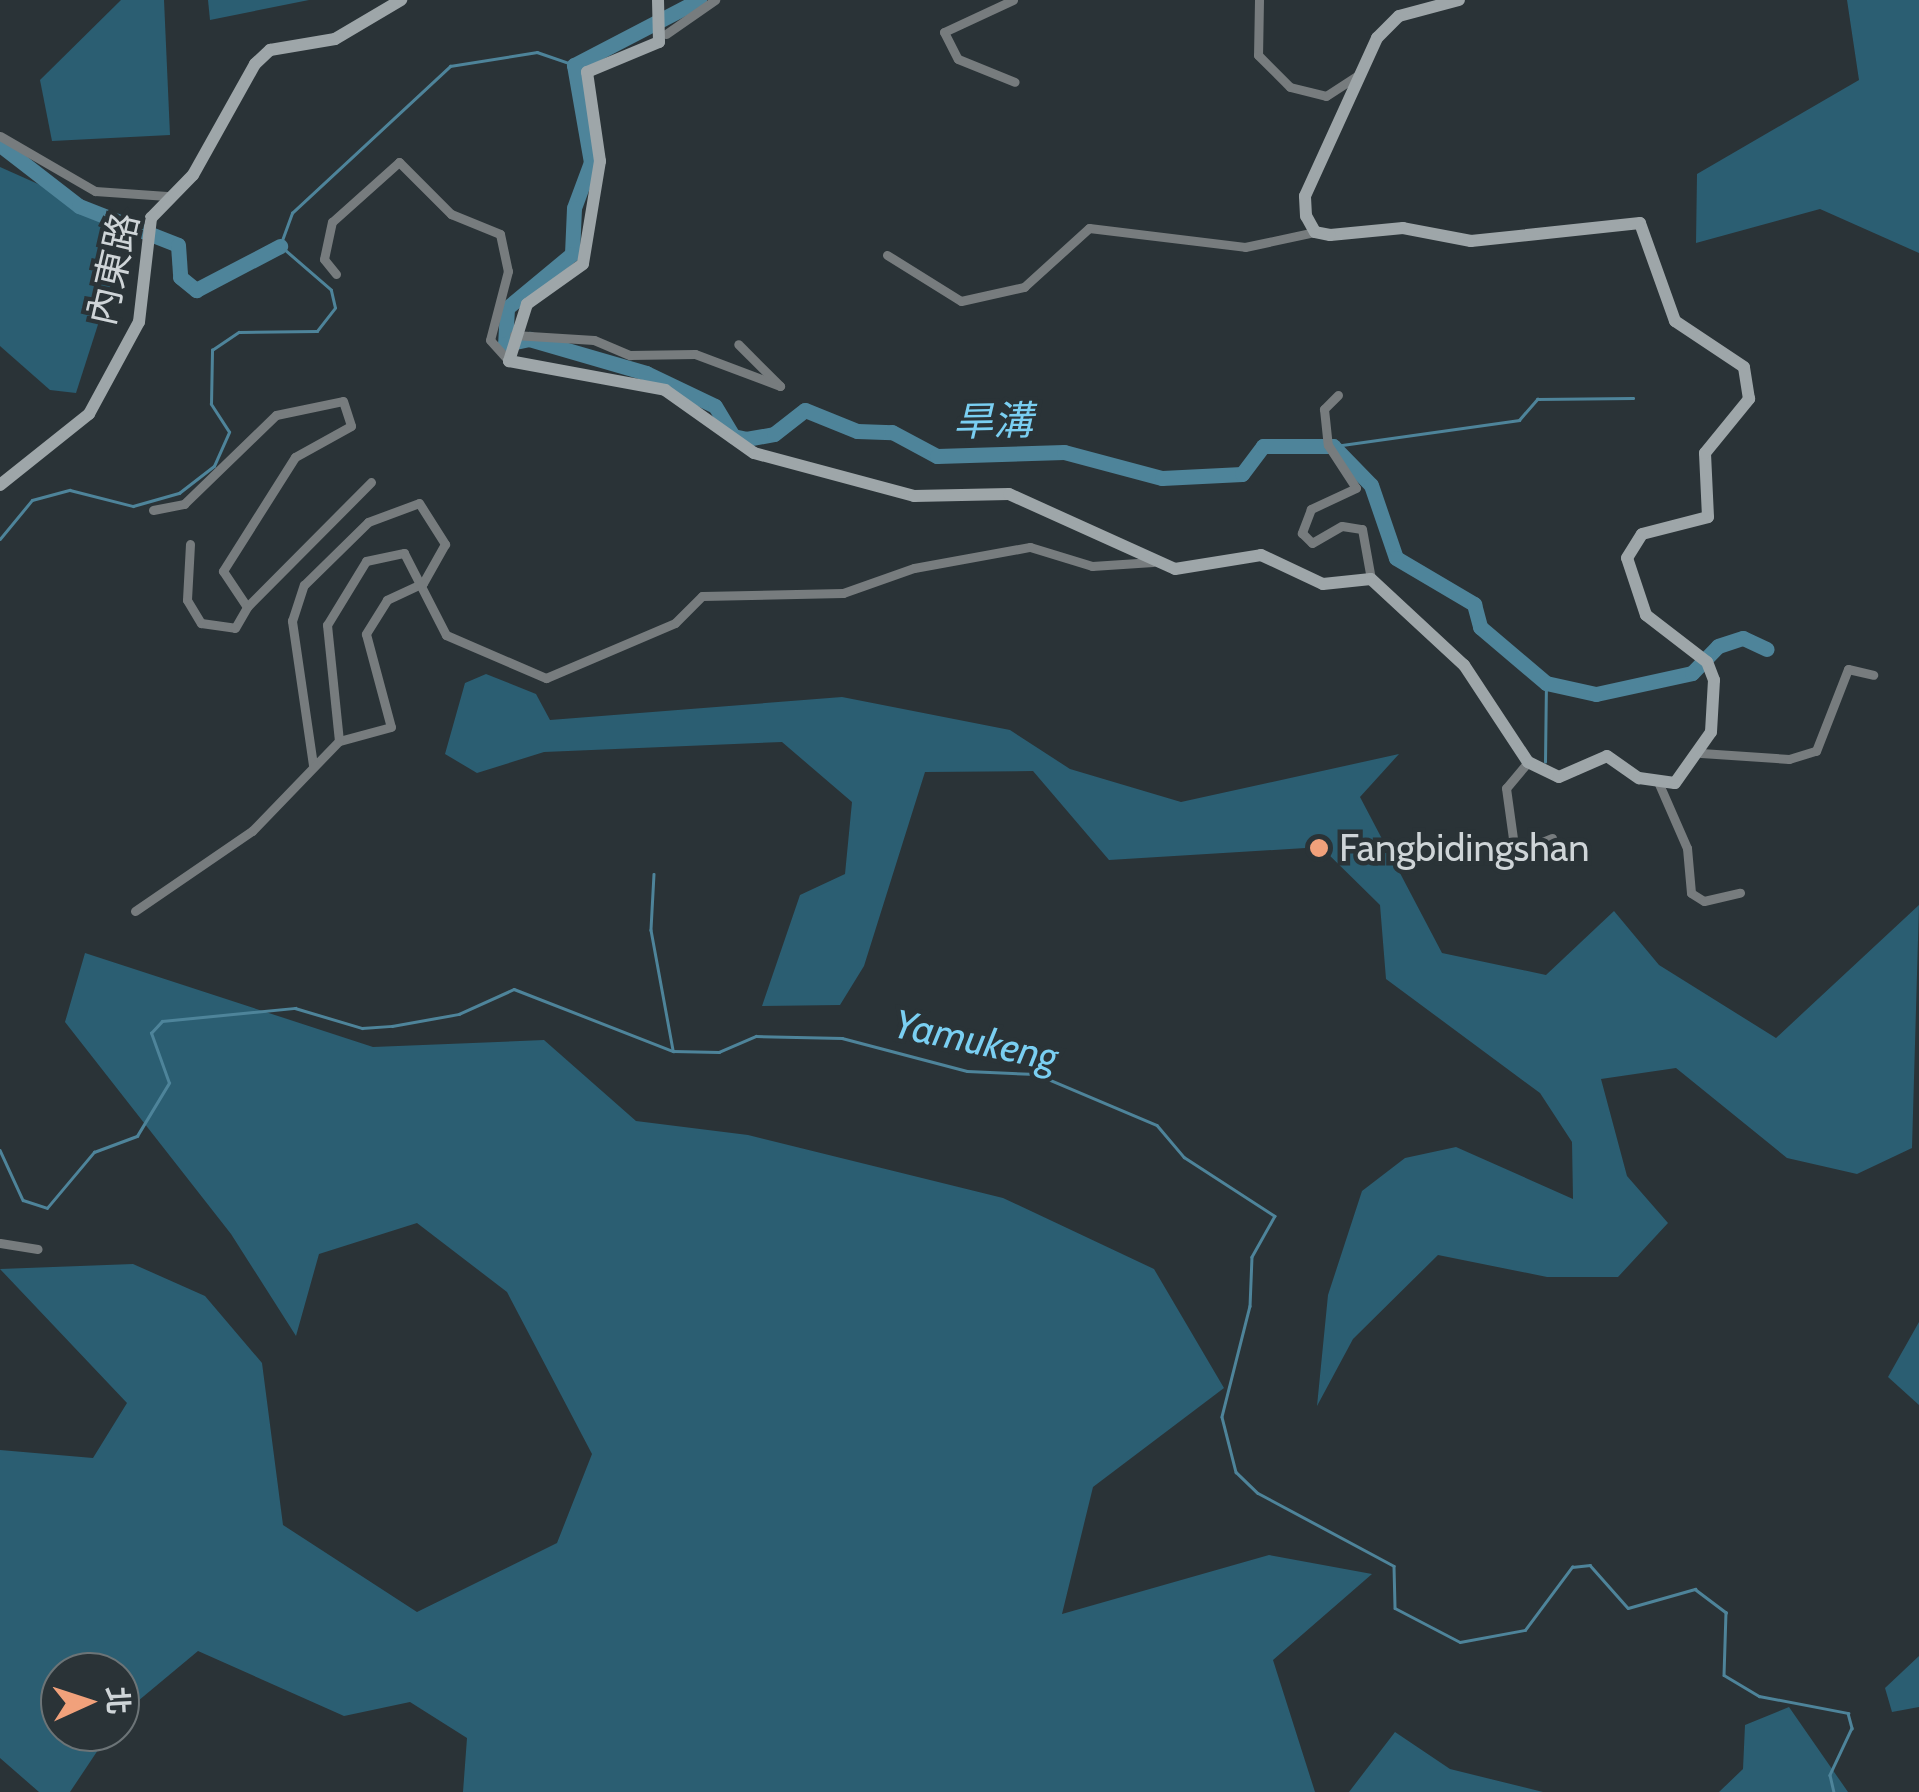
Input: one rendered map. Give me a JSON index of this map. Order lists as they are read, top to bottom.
{
  "streets": {
    "street": ["內東路"]
  },
  "water": ["旱溝", "Yamukeng"],
  "places": ["Fangbidingshan"],
  "north": "right"
}
